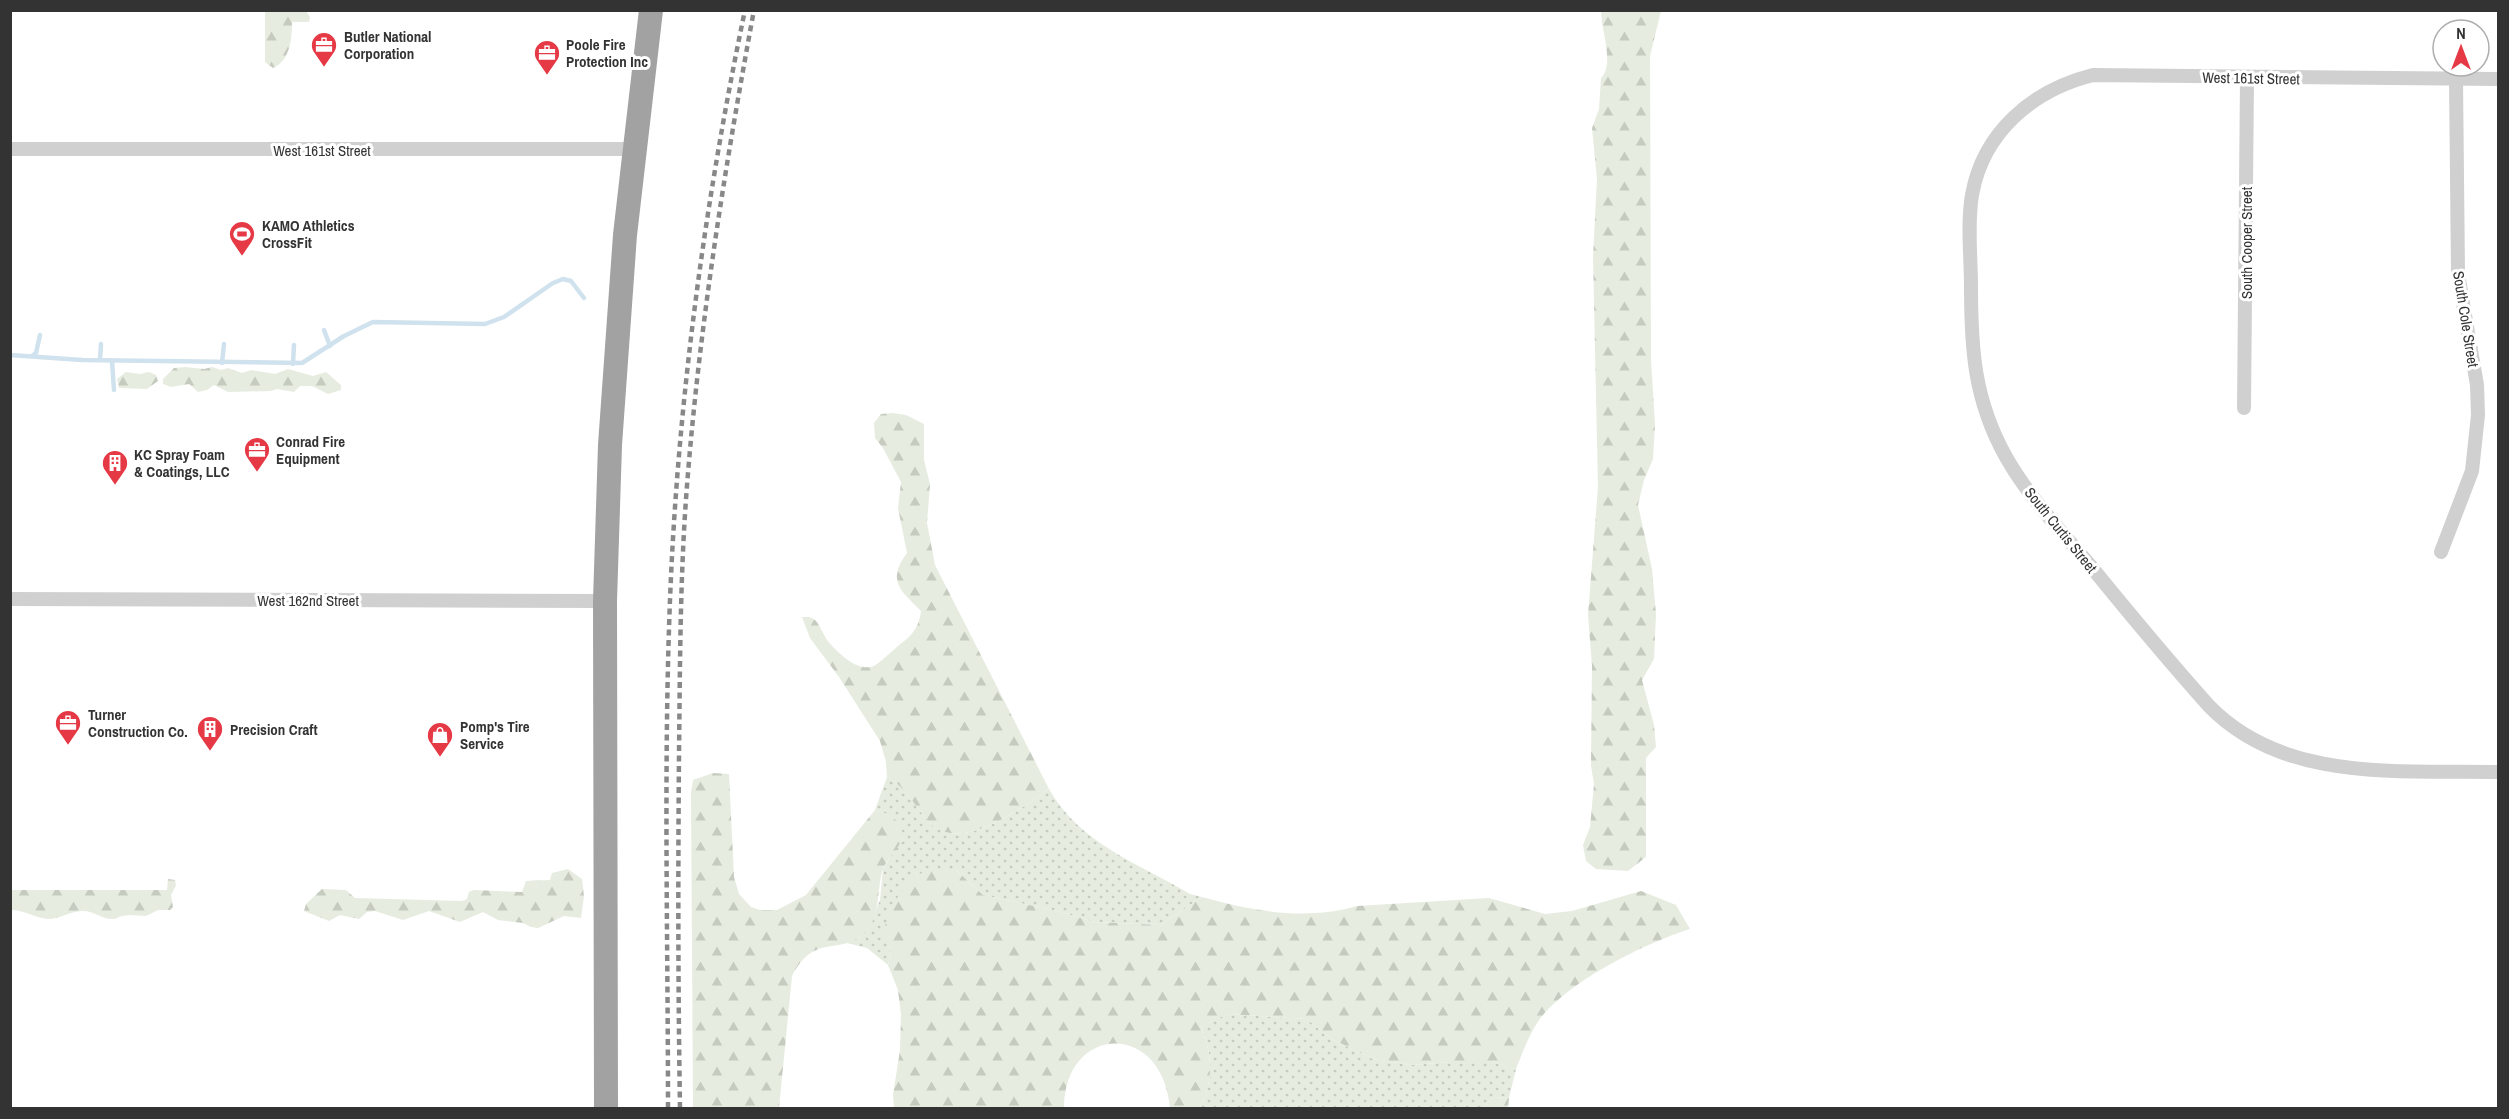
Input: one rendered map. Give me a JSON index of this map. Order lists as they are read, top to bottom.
{
  "streets": {
    "street": [
      "West 161st Street",
      "South Cooper Street",
      "South Cole Street",
      "South Curtis Street",
      "West 162nd Street"
    ]
  },
  "crossings": [
    ["West 161st Street", "South Cooper Street"],
    ["West 161st Street", "South Cole Street"],
    ["West 161st Street", "South Curtis Street"]
  ],
  "places": {
    "office": [
      "Butler National Corporation",
      "Poole Fire Protection Inc",
      "Conrad Fire Equipment",
      "Turner Construction Co."
    ],
    "sports": ["KAMO Athletics CrossFit"],
    "building": ["KC Spray Foam & Coatings, LLC", "Precision Craft"],
    "shop": ["Pomp's Tire Service"]
  },
  "north": "top"
}
